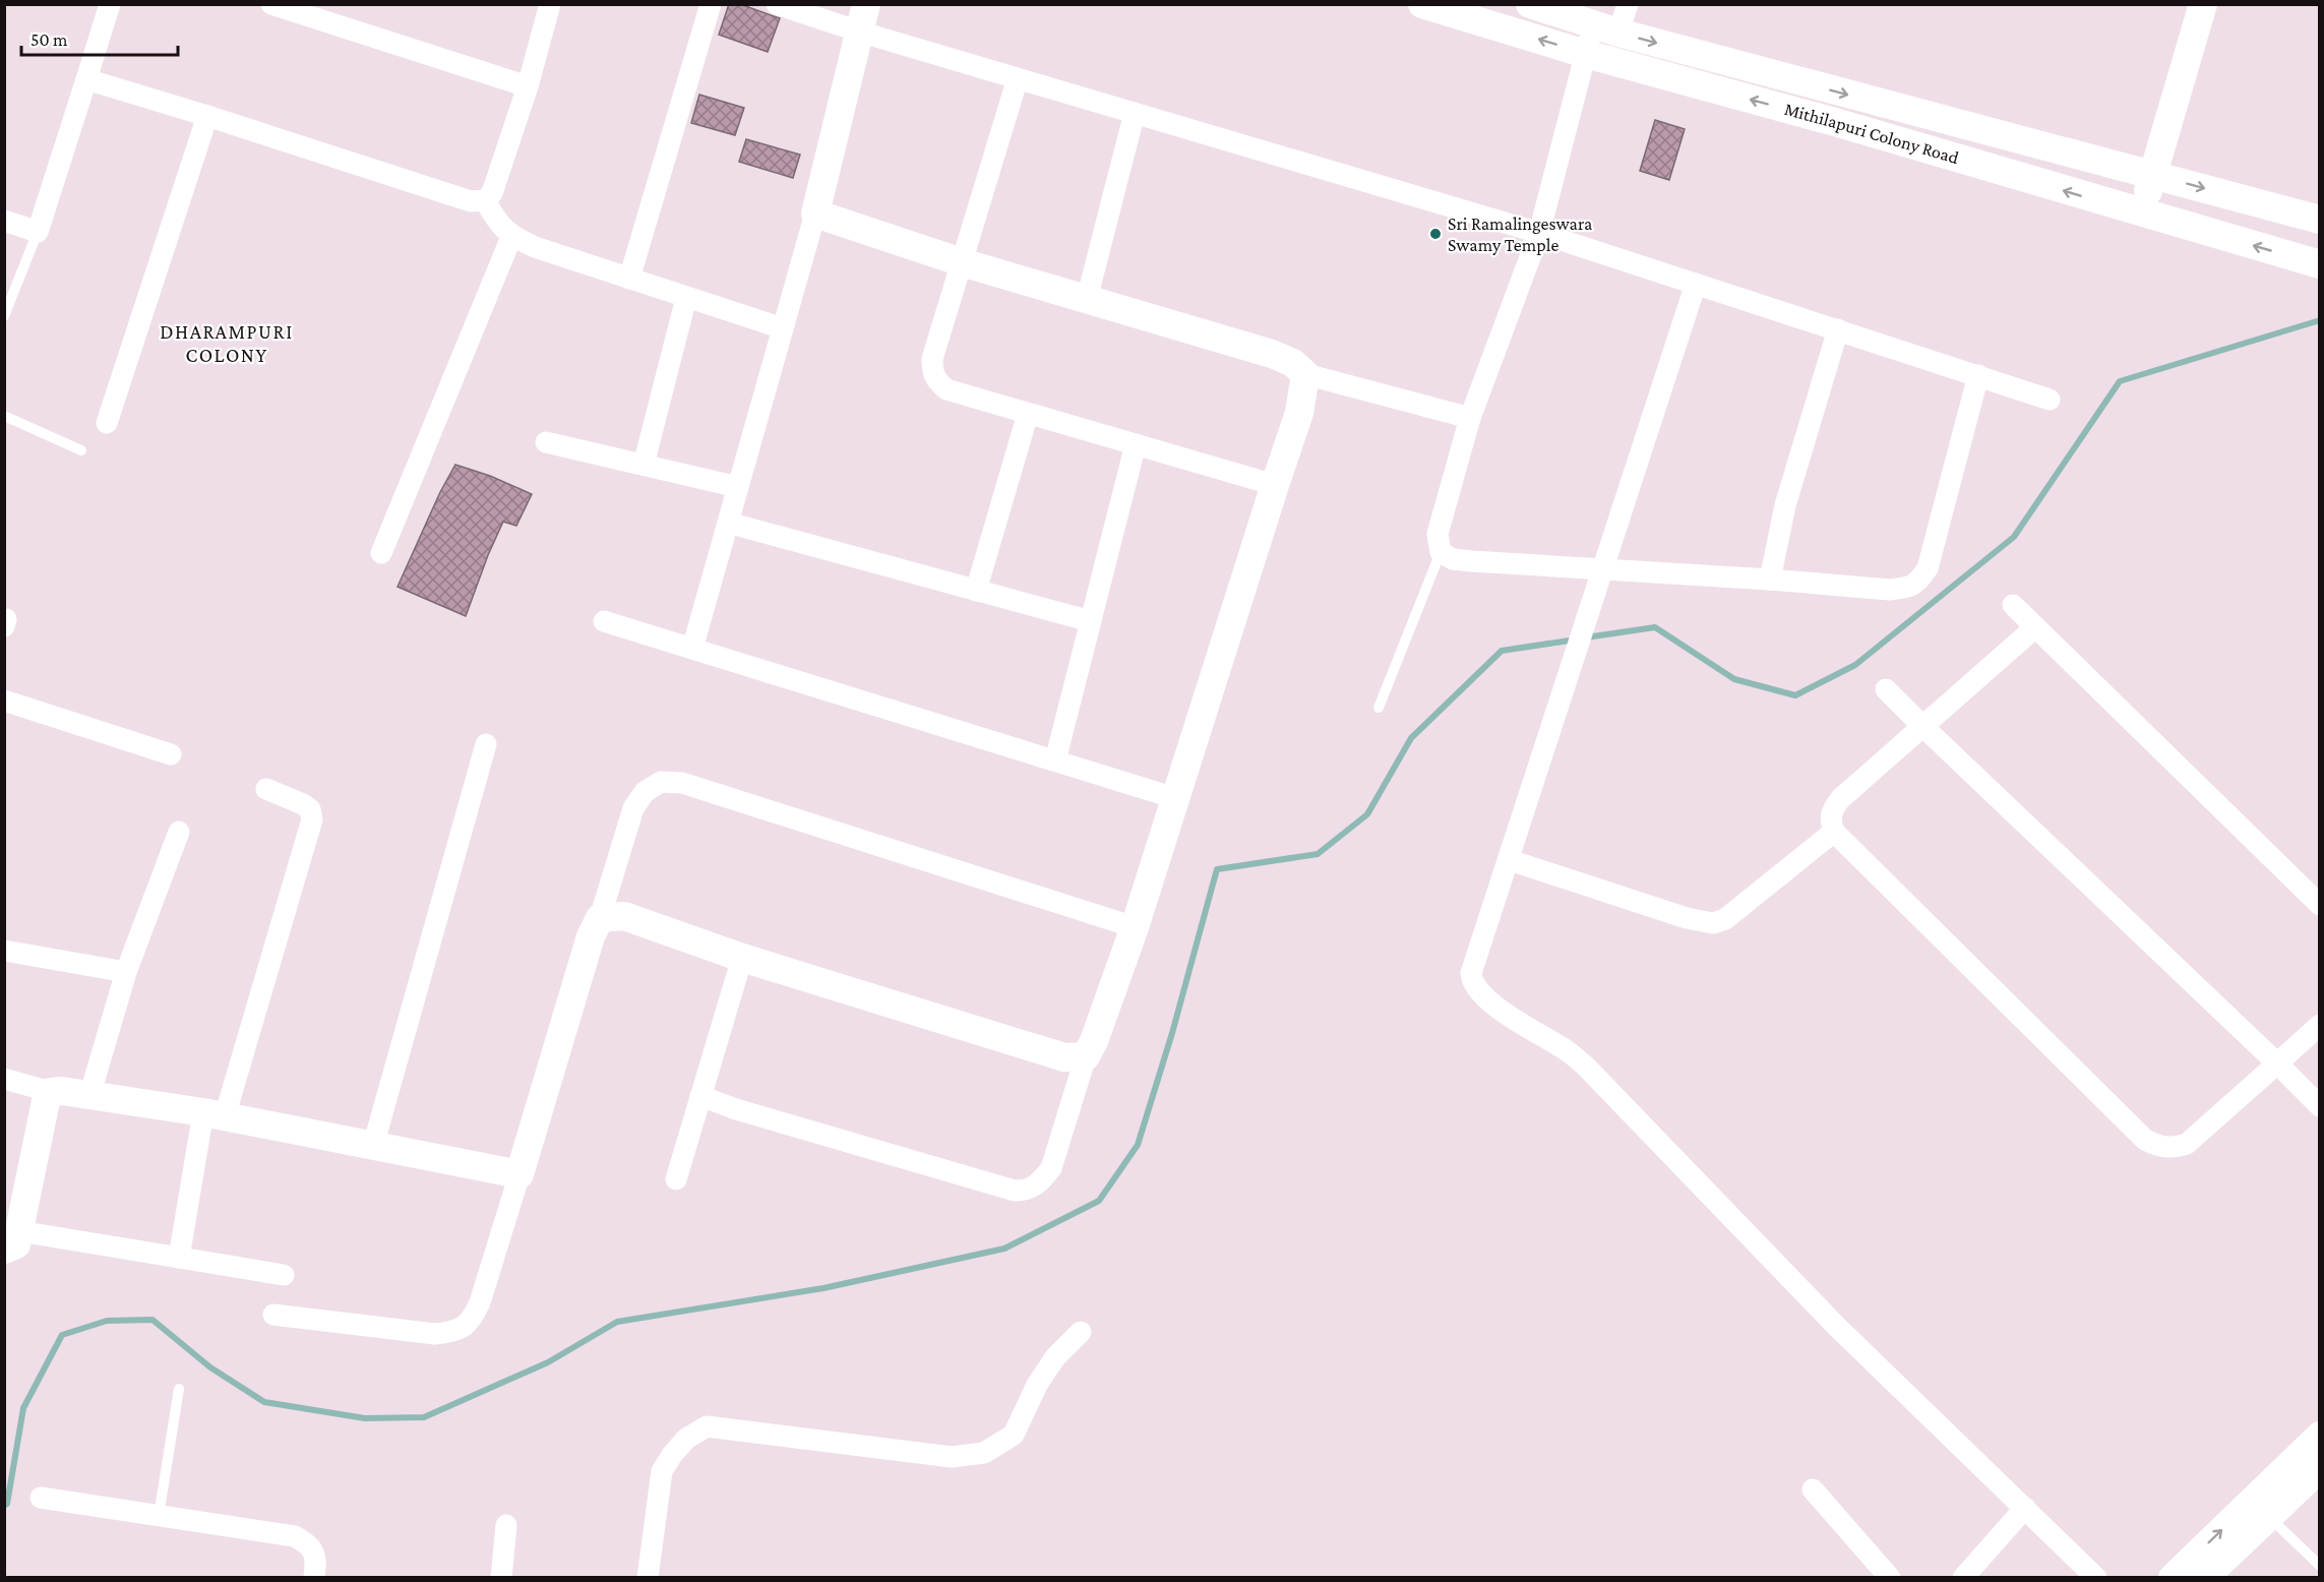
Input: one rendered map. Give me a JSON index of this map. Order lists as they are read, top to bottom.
{
  "streets": {
    "street": ["Mithilapuri Colony Road"]
  },
  "districts": ["DHARAMPURI COLONY"],
  "places": ["Sri Ramalingeswara Swamy Temple"],
  "scale_bar": "50 m"
}
